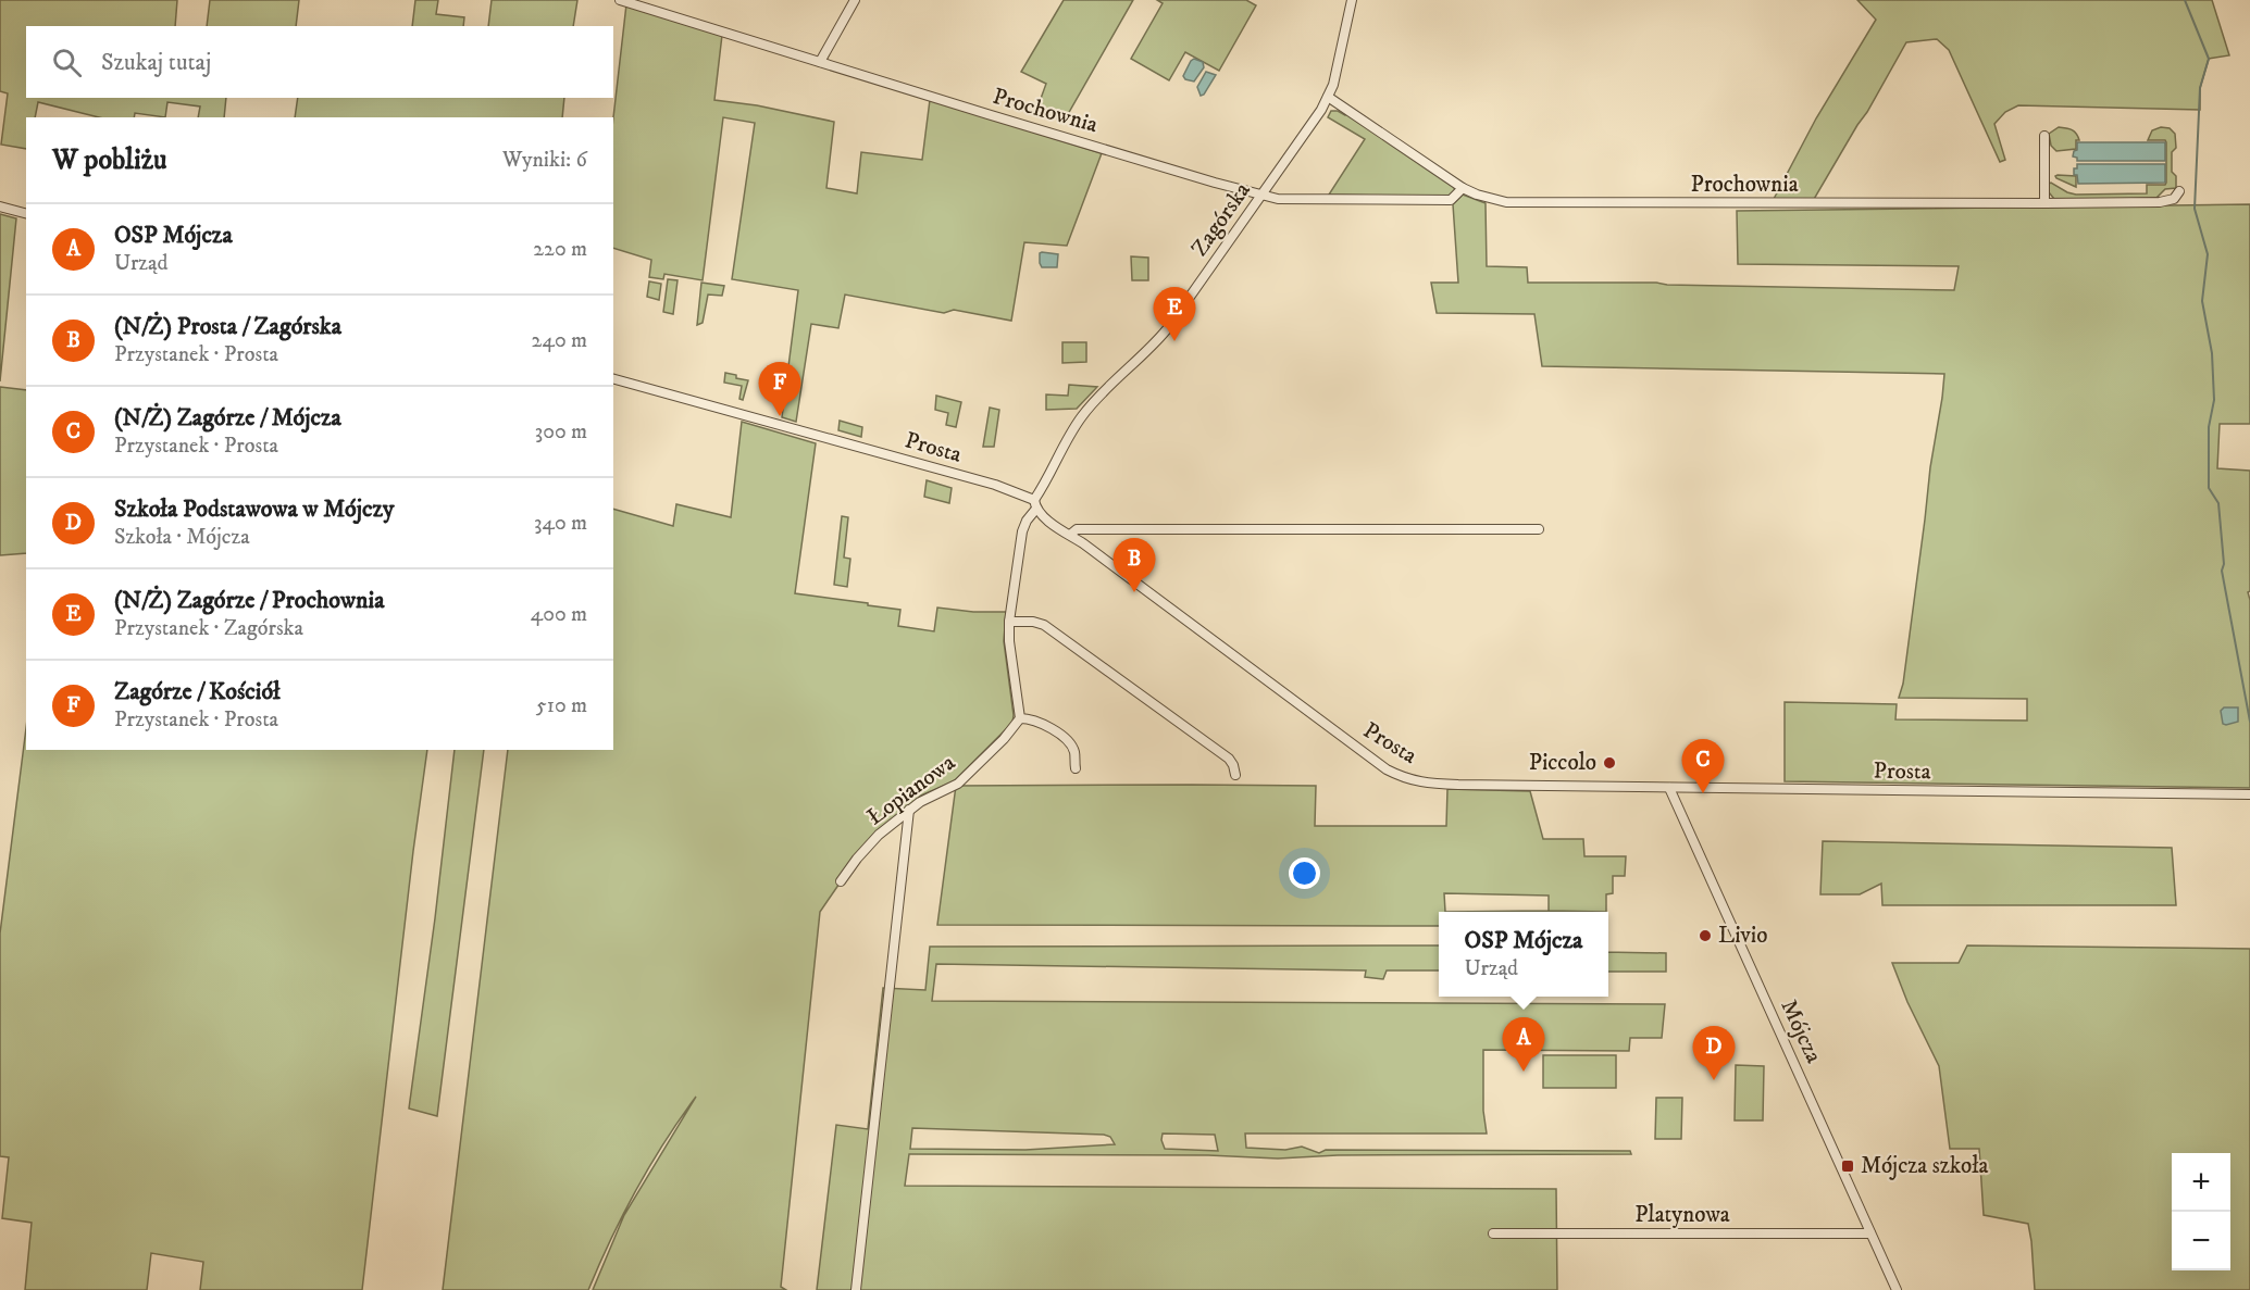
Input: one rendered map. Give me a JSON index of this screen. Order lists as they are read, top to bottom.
{
  "streets": {
    "street": [
      "Prochownia",
      "Zagórska",
      "Prosta",
      "Łopianowa",
      "Mójcza",
      "Platynowa"
    ]
  },
  "crossings": [
    ["Prochownia", "Zagórska"],
    ["Zagórska", "Prosta"],
    ["Prosta", "Mójcza"],
    ["Mójcza", "Platynowa"]
  ],
  "places": {
    "other": ["Piccolo", "Livio"],
    "transit": ["Mójcza szkoła"]
  },
  "page": {
    "search": "Szukaj tutaj",
    "heading": ["W pobliżu", "Wyniki: 6"],
    "list": [
      {
        "mark": "A",
        "name": "OSP Mójcza",
        "note": "Urząd",
        "value": "220 m"
      },
      {
        "mark": "B",
        "name": "(N/Ż) Prosta / Zagórska",
        "note": "Przystanek · Prosta",
        "value": "240 m"
      },
      {
        "mark": "C",
        "name": "(N/Ż) Zagórze / Mójcza",
        "note": "Przystanek · Prosta",
        "value": "300 m"
      },
      {
        "mark": "D",
        "name": "Szkoła Podstawowa w Mójczy",
        "note": "Szkoła · Mójcza",
        "value": "340 m"
      },
      {
        "mark": "E",
        "name": "(N/Ż) Zagórze / Prochownia",
        "note": "Przystanek · Zagórska",
        "value": "400 m"
      },
      {
        "mark": "F",
        "name": "Zagórze / Kościół",
        "note": "Przystanek · Prosta",
        "value": "510 m"
      }
    ],
    "pins": [
      "E",
      "F",
      "B",
      "C",
      "A",
      "D"
    ],
    "popup": ["OSP Mójcza", "Urząd"],
    "map_buttons": ["+", "−"]
  }
}
